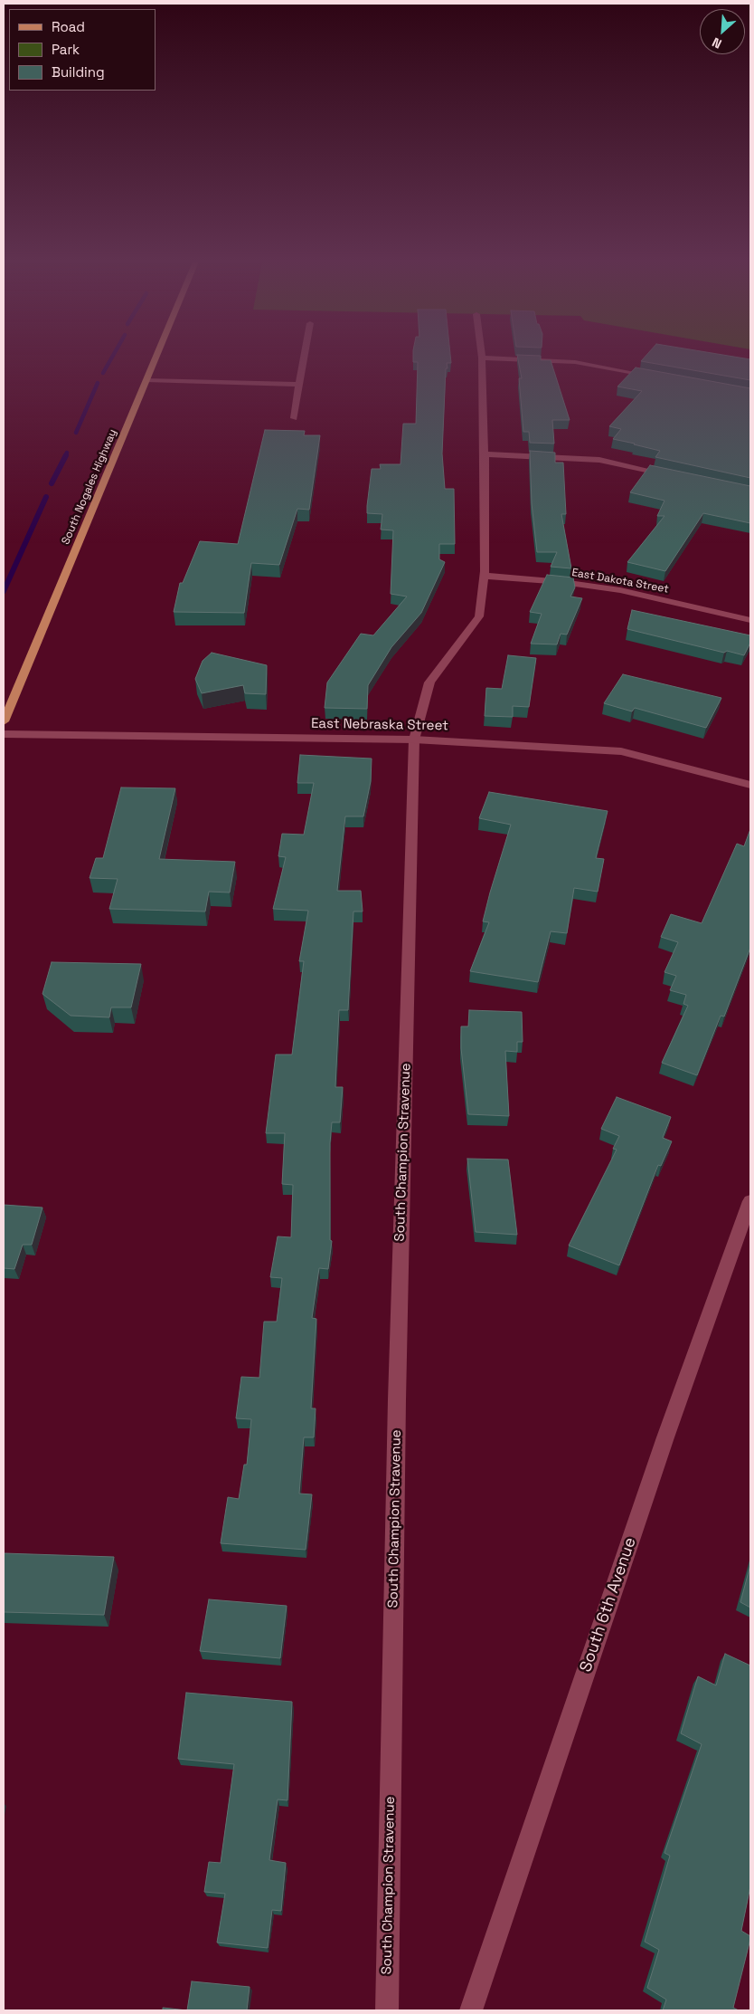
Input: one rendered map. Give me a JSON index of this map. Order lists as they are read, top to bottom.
{
  "streets": {
    "main road": ["South Nogales Highway"],
    "street": [
      "East Dakota Street",
      "East Nebraska Street",
      "South Champion Stravenue",
      "South 6th Avenue"
    ]
  },
  "crossings": [
    ["East Dakota Street", "South Champion Stravenue"],
    ["East Nebraska Street", "South Champion Stravenue"]
  ],
  "legend": ["Road", "Park", "Building"],
  "north": "bottom left"
}
